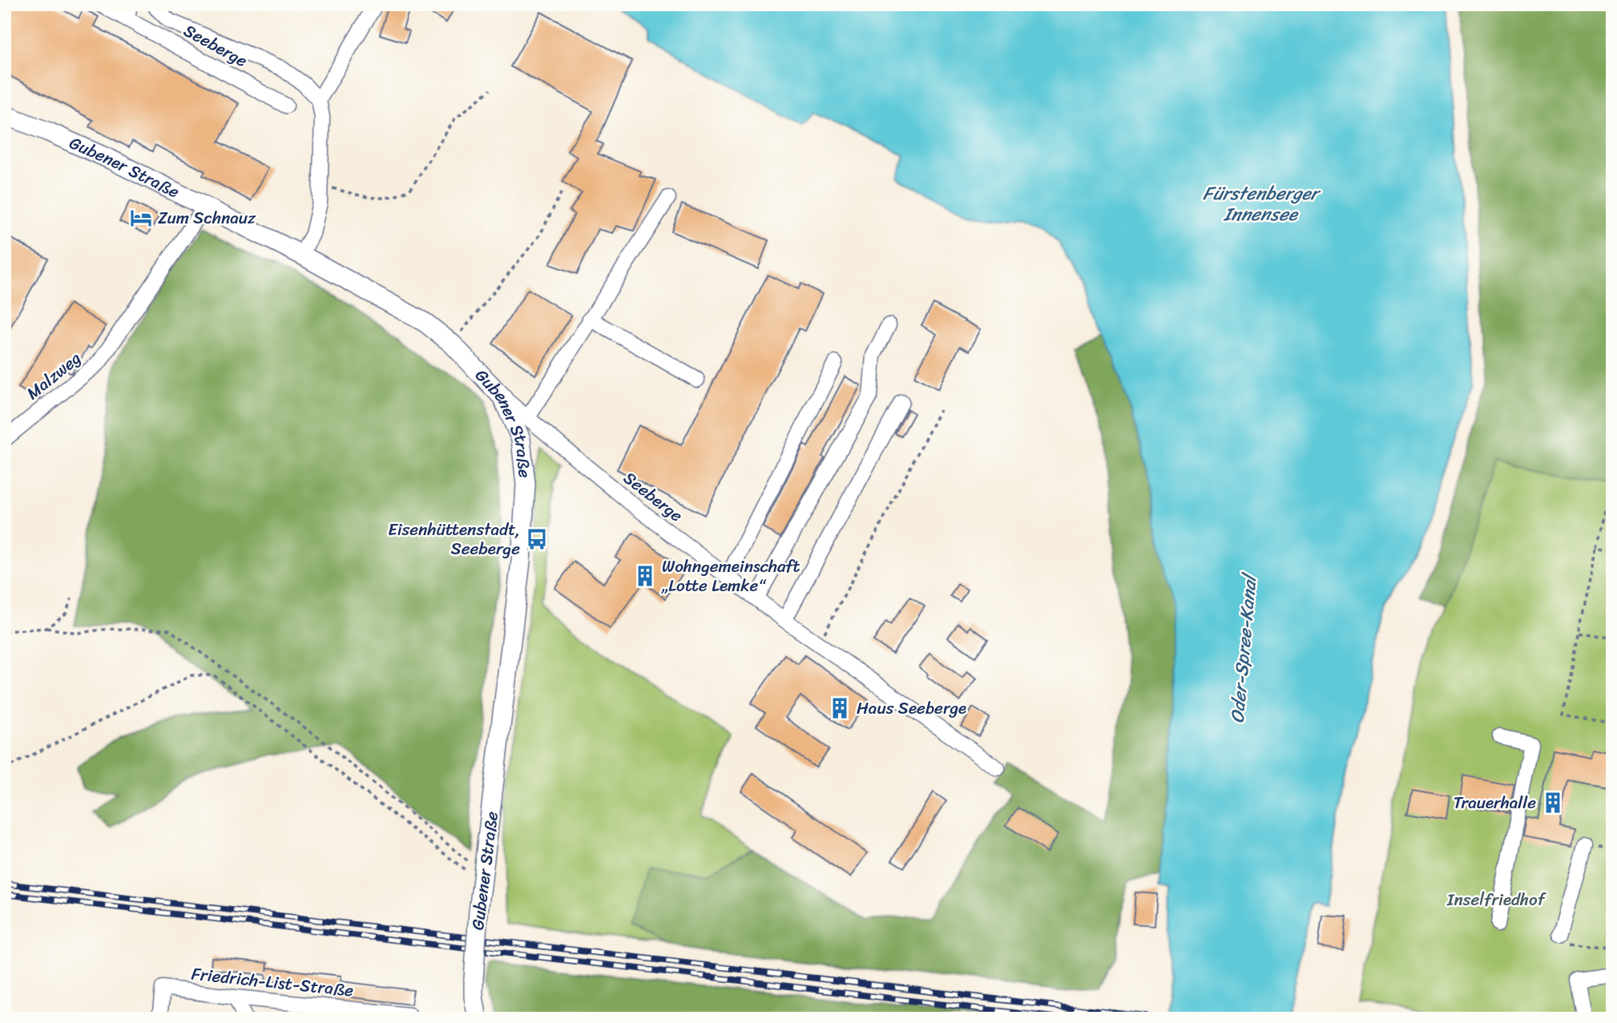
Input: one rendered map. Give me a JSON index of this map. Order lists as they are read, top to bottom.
{
  "streets": {
    "main road": ["Gubener Straße"],
    "street": ["Seeberge", "Malzweg", "Friedrich-List-Straße"]
  },
  "crossings": [
    ["Seeberge", "Gubener Straße"],
    ["Gubener Straße", "Malzweg"]
  ],
  "water": ["Fürstenberger Innensee", "Oder-Spree-Kanal"],
  "parks": ["Inselfriedhof"],
  "places": {
    "hotel": ["Zum Schnauz"],
    "bus stop": ["Eisenhüttenstadt, Seeberge"],
    "building": ["Wohngemeinschaft „Lotte Lemke“", "Haus Seeberge", "Trauerhalle"]
  }
}
